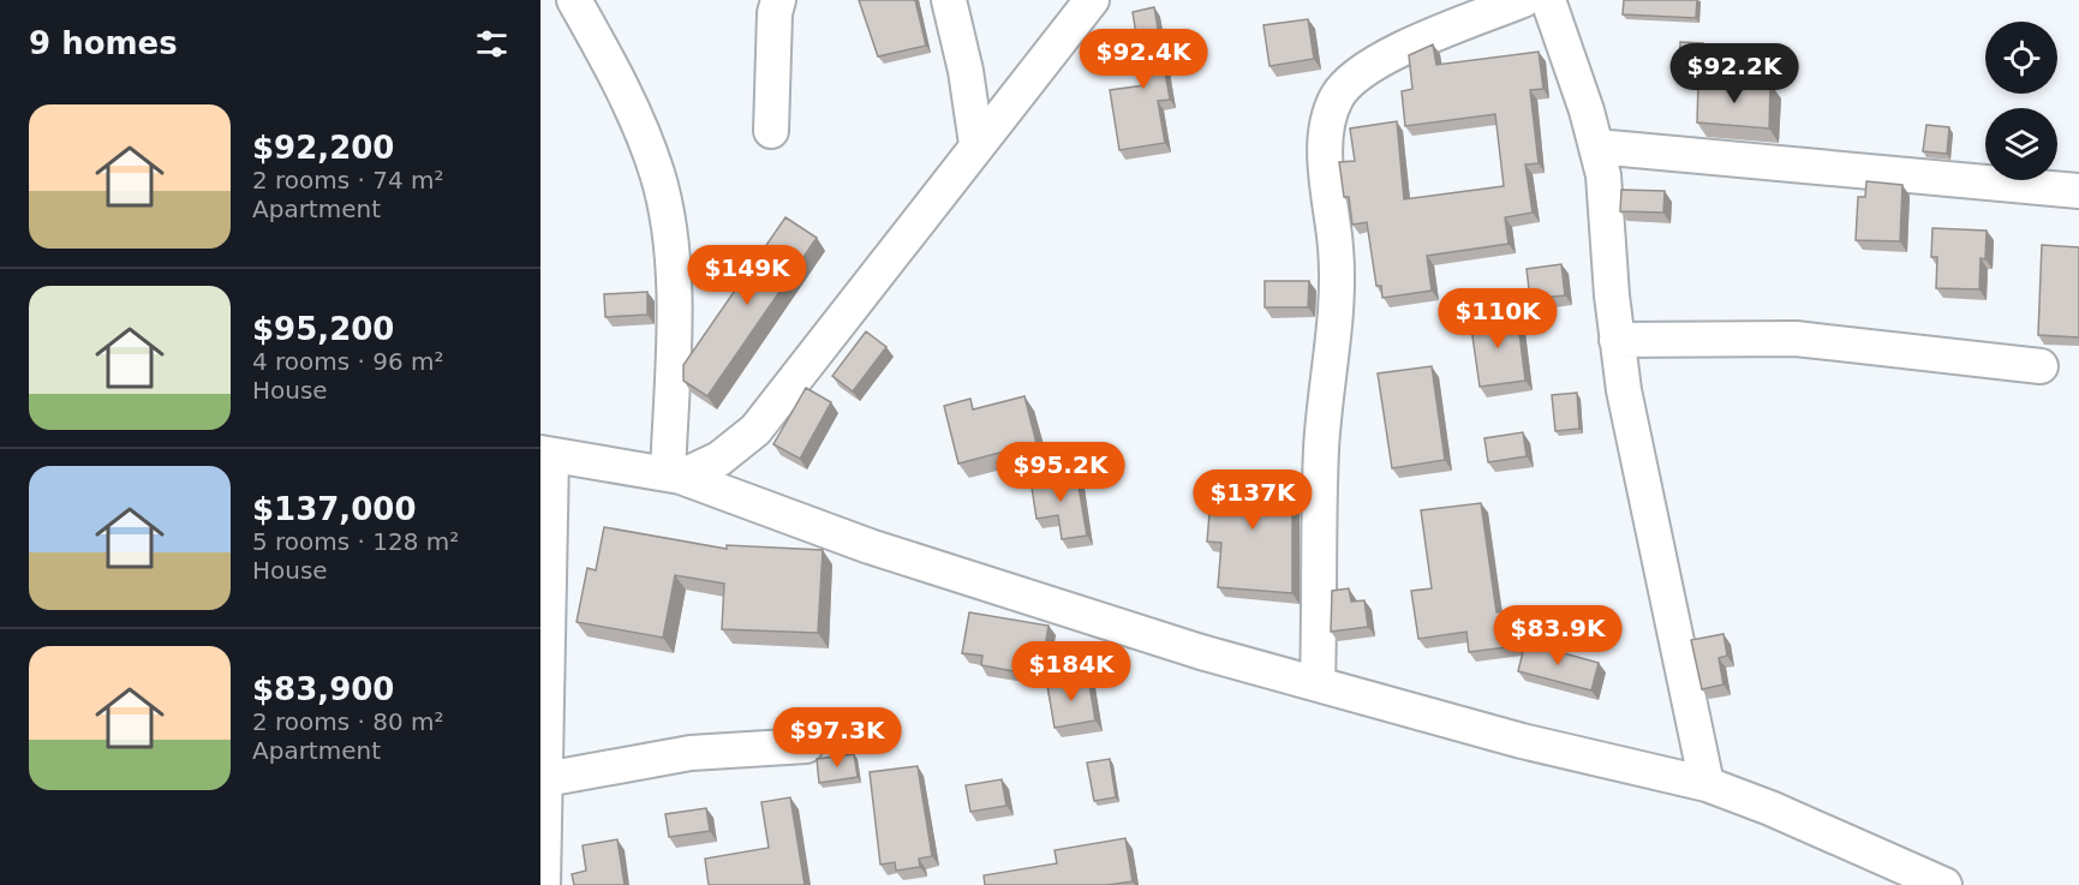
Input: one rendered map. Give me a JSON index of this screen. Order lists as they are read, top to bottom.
{
  "page": {
    "heading": "9 homes",
    "price": [
      "$92.4K",
      "$92.2K",
      "$149K",
      "$110K",
      "$95.2K",
      "$137K",
      "$83.9K",
      "$184K",
      "$97.3K"
    ],
    "list": [
      {
        "name": "$92,200",
        "note": "2 rooms · 74 m² · Apartment"
      },
      {
        "name": "$95,200",
        "note": "4 rooms · 96 m² · House"
      },
      {
        "name": "$137,000",
        "note": "5 rooms · 128 m² · House"
      },
      {
        "name": "$83,900",
        "note": "2 rooms · 80 m² · Apartment"
      }
    ]
  }
}
